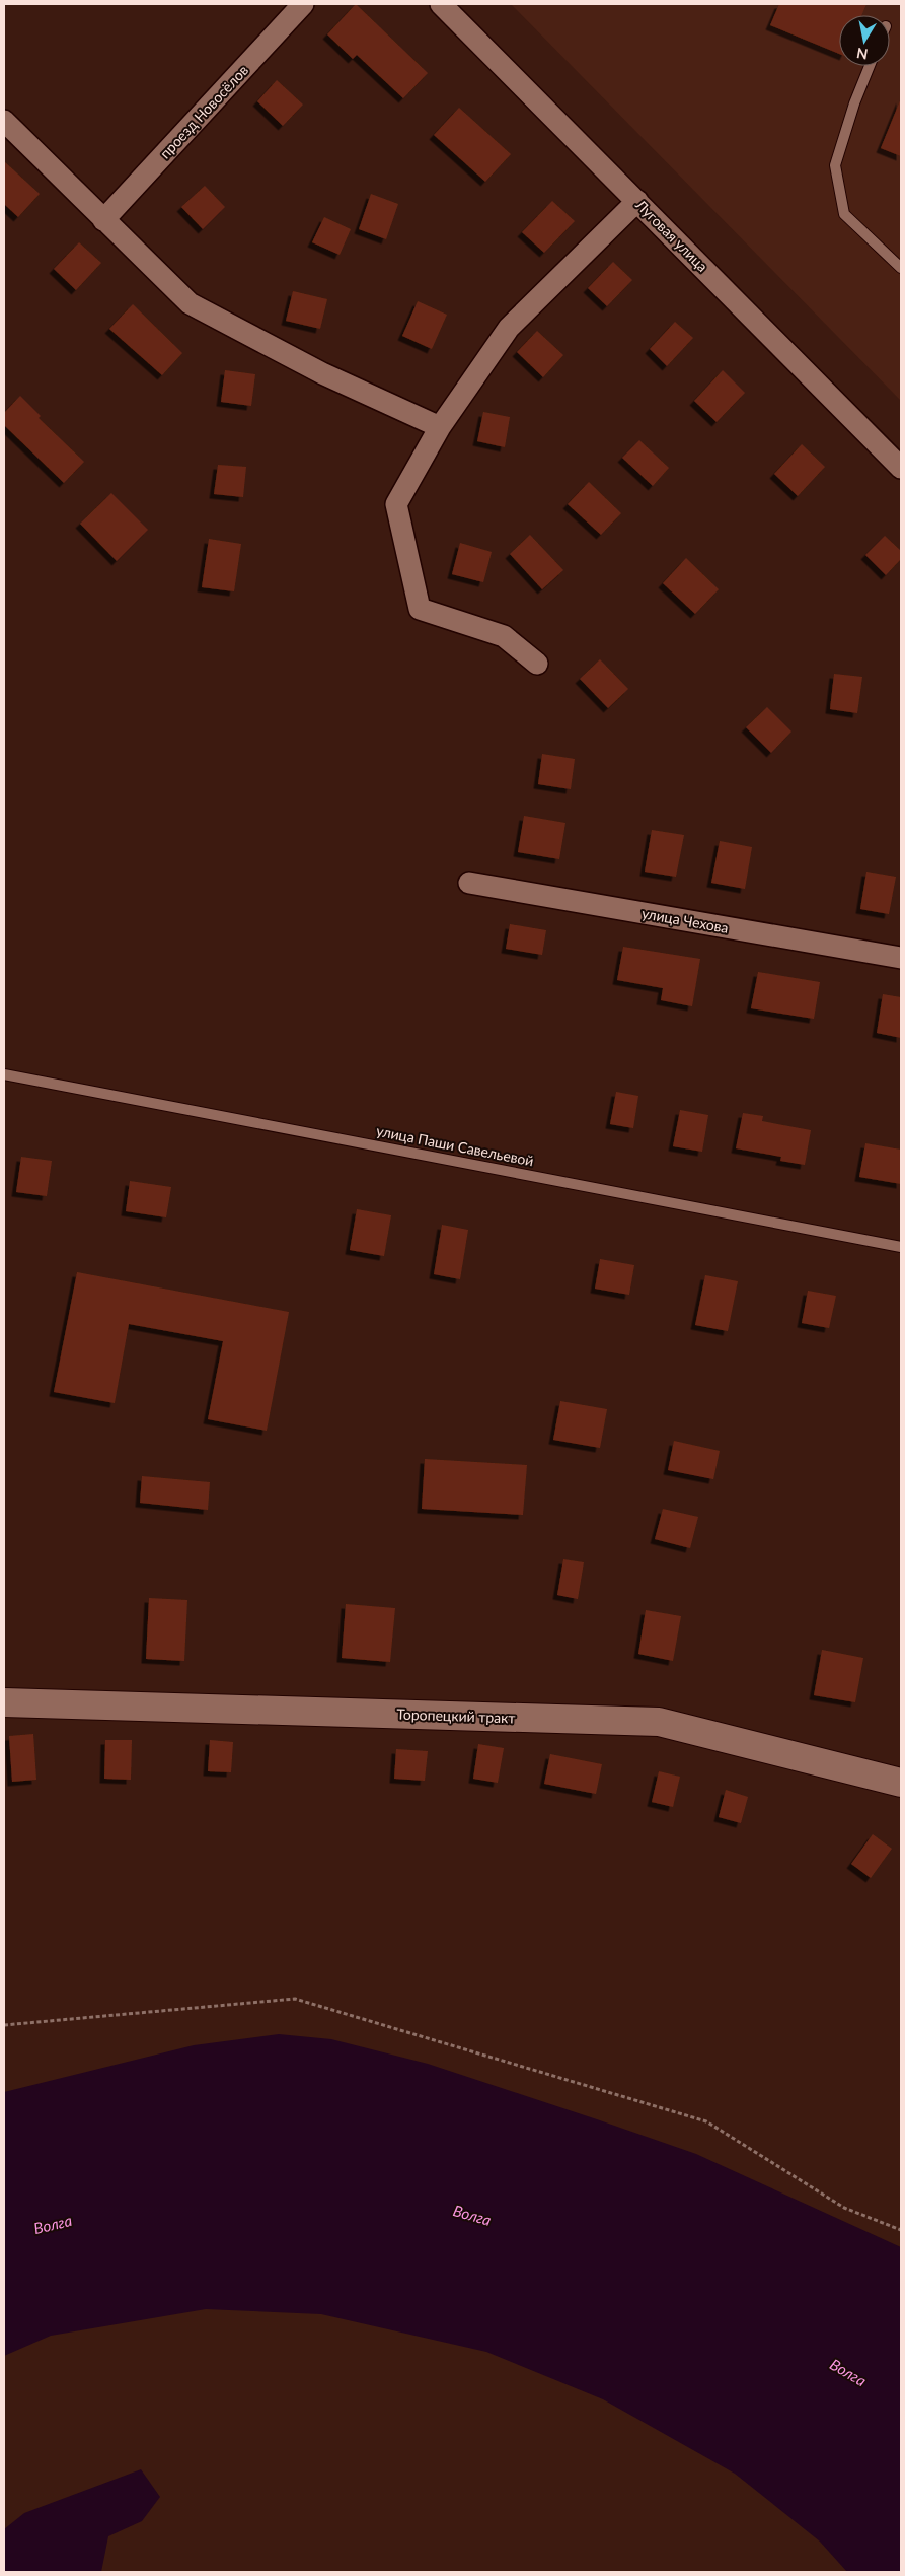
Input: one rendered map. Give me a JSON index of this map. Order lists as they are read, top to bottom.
{
  "streets": {
    "main road": ["Торопецкий тракт"],
    "street": ["проезд Новосёлов", "Луговая улица", "улица Чехова"],
    "lane": ["улица Паши Савельевой"]
  },
  "water": ["Волга"],
  "north": "bottom"
}
